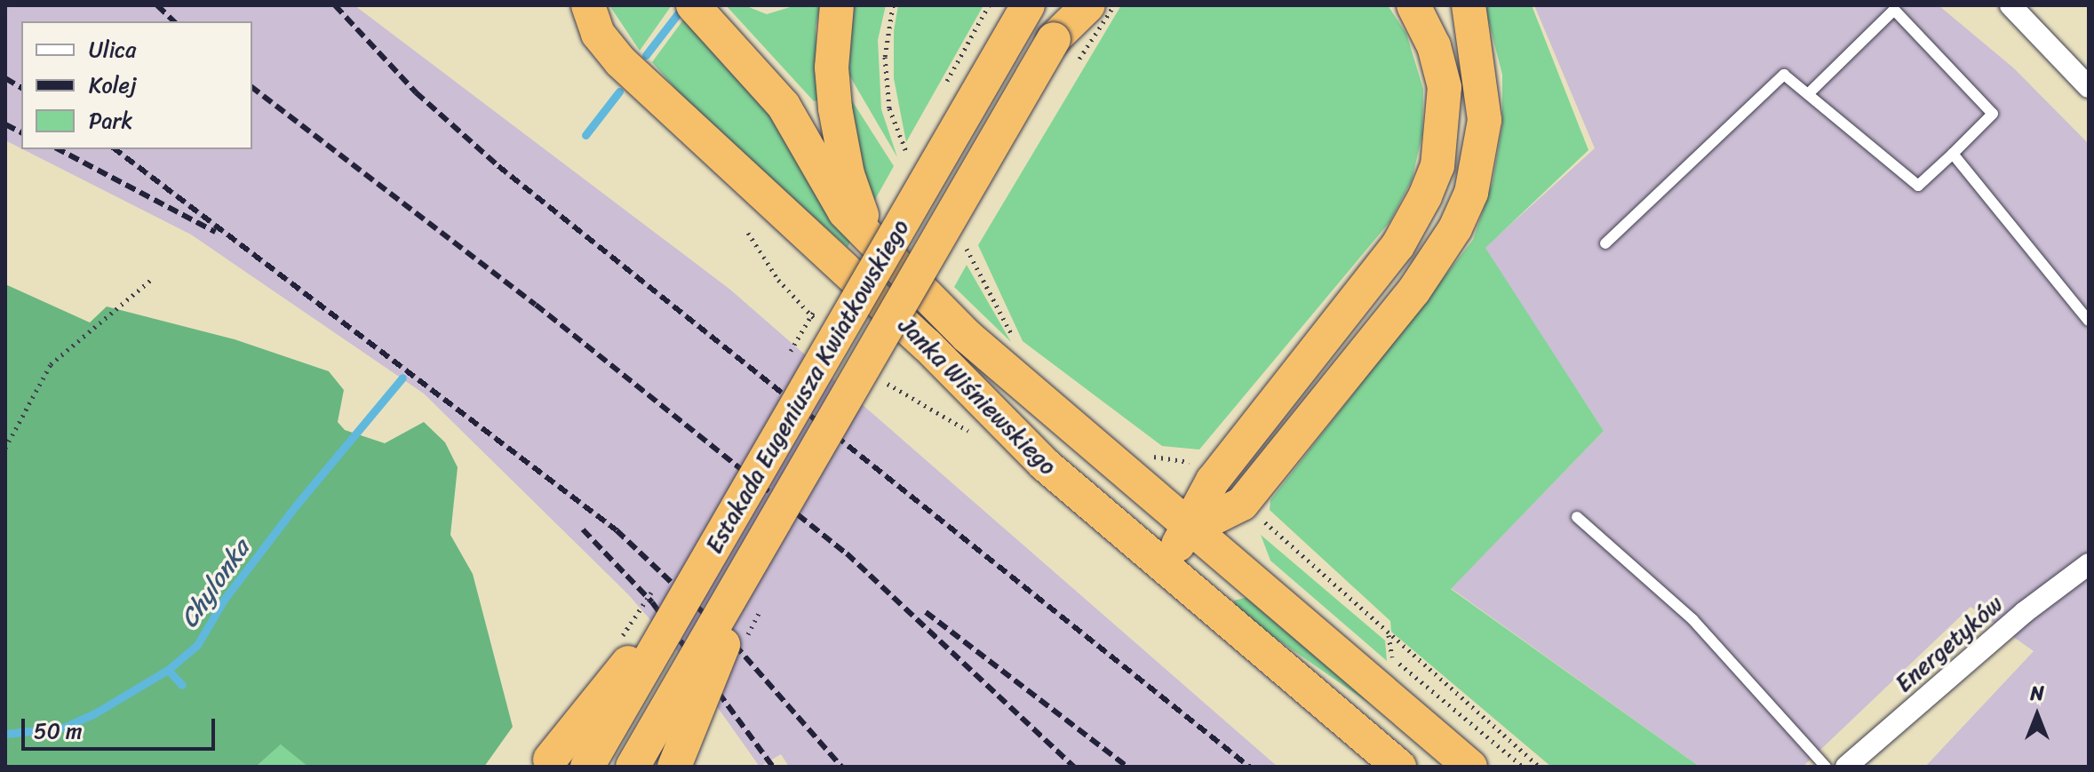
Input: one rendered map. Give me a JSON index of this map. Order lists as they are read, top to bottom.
{
  "streets": {
    "highway": ["Estakada Eugeniusza Kwiatkowskiego", "Janka Wiśniewskiego"],
    "street": ["Energetyków"]
  },
  "water": ["Chylonka"],
  "legend": ["Ulica", "Kolej", "Park"],
  "scale_bar": "50 m",
  "north": "top"
}
